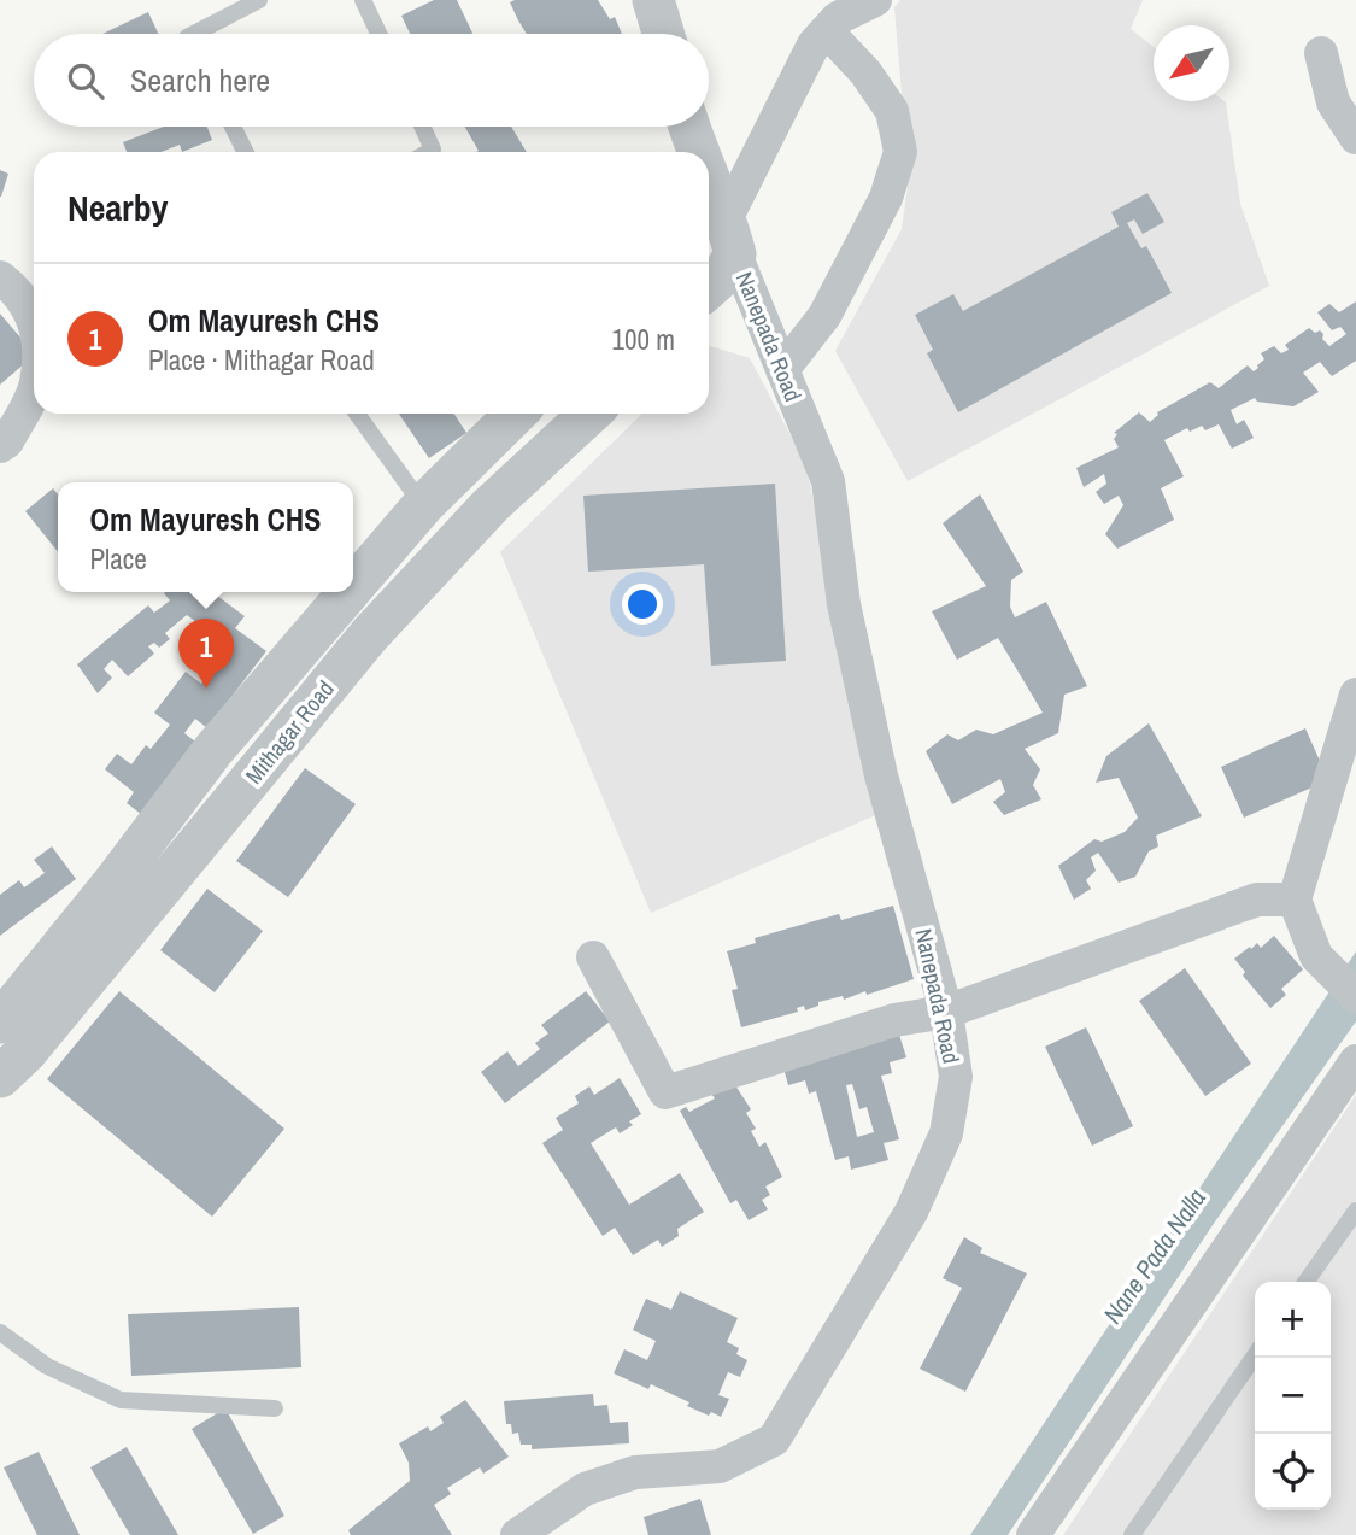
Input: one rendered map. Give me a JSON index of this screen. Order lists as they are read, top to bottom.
{
  "streets": {
    "street": ["Nanepada Road", "Mithagar Road"]
  },
  "water": ["Nane Pada Nalla"],
  "north": "bottom left",
  "page": {
    "search": "Search here",
    "heading": "Nearby",
    "list": [
      {
        "mark": "1",
        "name": "Om Mayuresh CHS",
        "note": "Place · Mithagar Road",
        "value": "100 m"
      }
    ],
    "popup": ["Om Mayuresh CHS", "Place"],
    "pins": "1",
    "map_buttons": ["+", "−"]
  }
}
